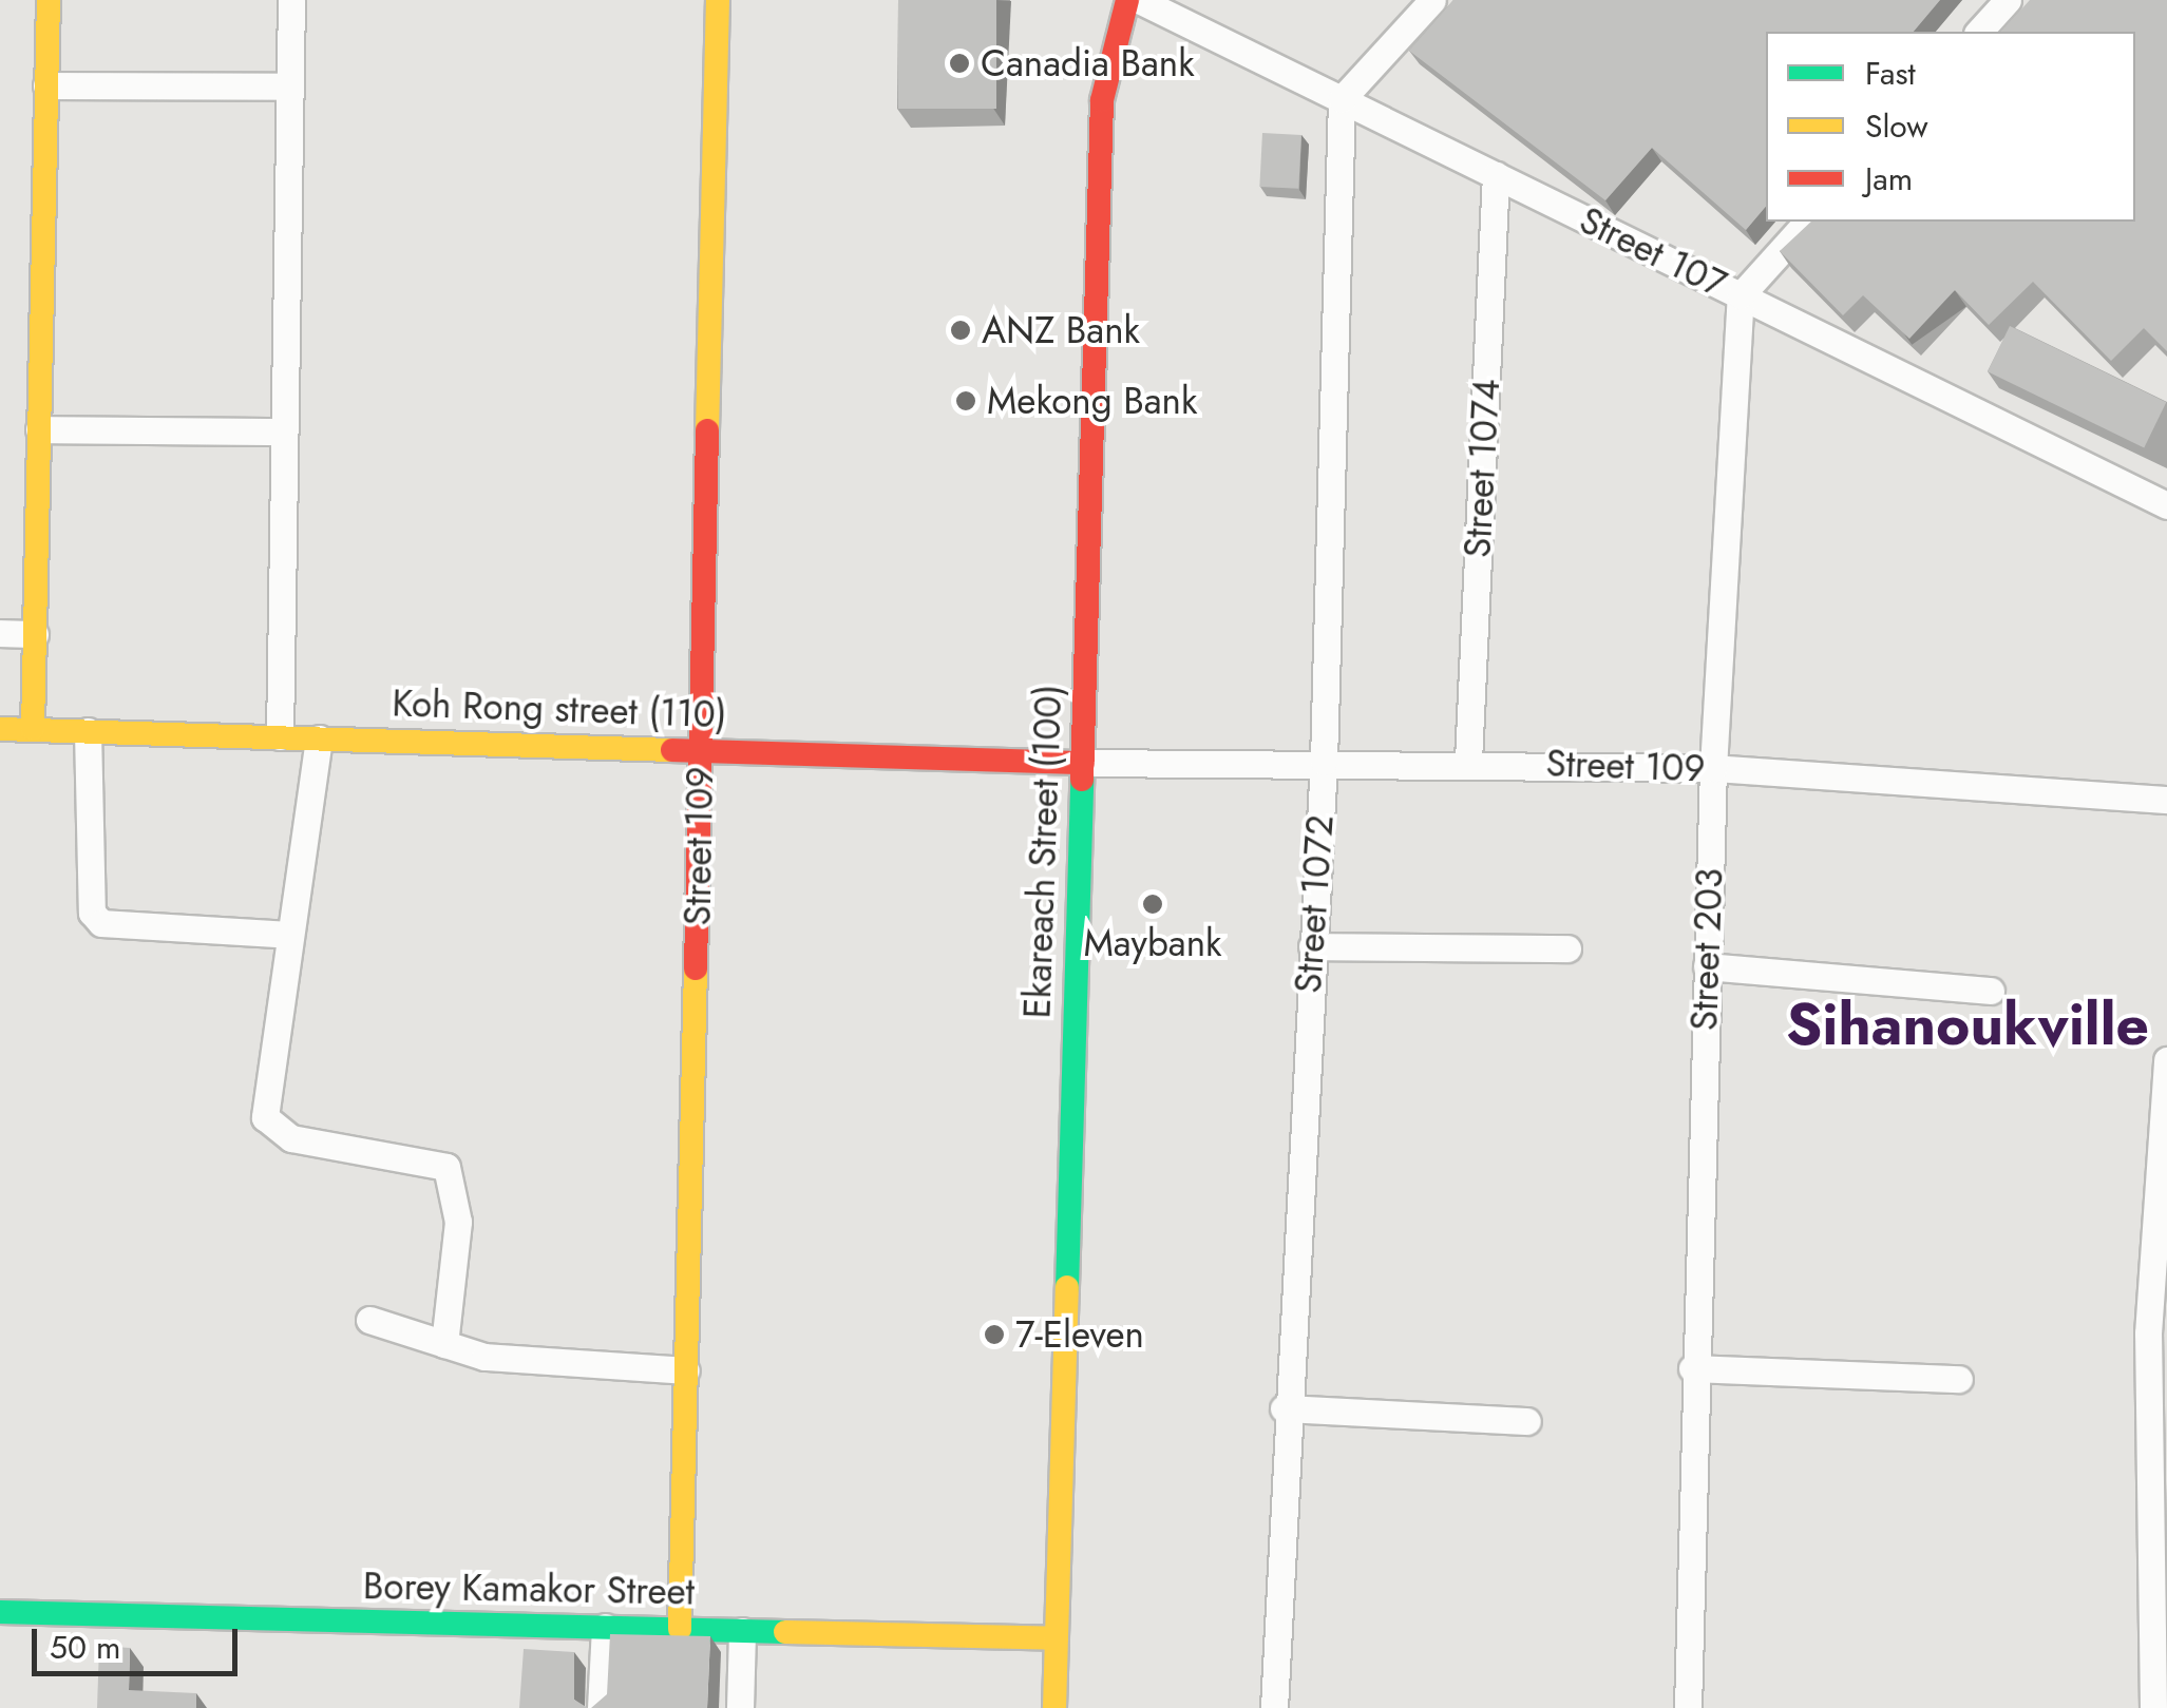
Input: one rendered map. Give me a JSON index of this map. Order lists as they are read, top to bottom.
{
  "streets": {
    "main road": [
      "Koh Rong street (110)",
      "Street 109",
      "Ekareach Street (100)",
      "Borey Kamakor Street"
    ],
    "street": [
      "Street 107",
      "Street 1074",
      "Street 1072",
      "Street 203"
    ]
  },
  "crossings": [
    ["Street 107", "Street 1074"],
    ["Street 107", "Street 1072"],
    ["Street 107", "Street 203"],
    ["Street 1074", "Street 109"],
    ["Koh Rong street (110)", "Street 109"],
    ["Koh Rong street (110)", "Ekareach Street (100)"],
    ["Street 109", "Ekareach Street (100)"],
    ["Street 109", "Street 1072"],
    ["Street 109", "Street 203"],
    ["Street 109", "Borey Kamakor Street"],
    ["Ekareach Street (100)", "Borey Kamakor Street"]
  ],
  "districts": ["Sihanoukville"],
  "places": [
    "Canadia Bank",
    "ANZ Bank",
    "Mekong Bank",
    "Maybank",
    "7-Eleven"
  ],
  "legend": ["Fast", "Slow", "Jam"],
  "scale_bar": "50 m"
}
